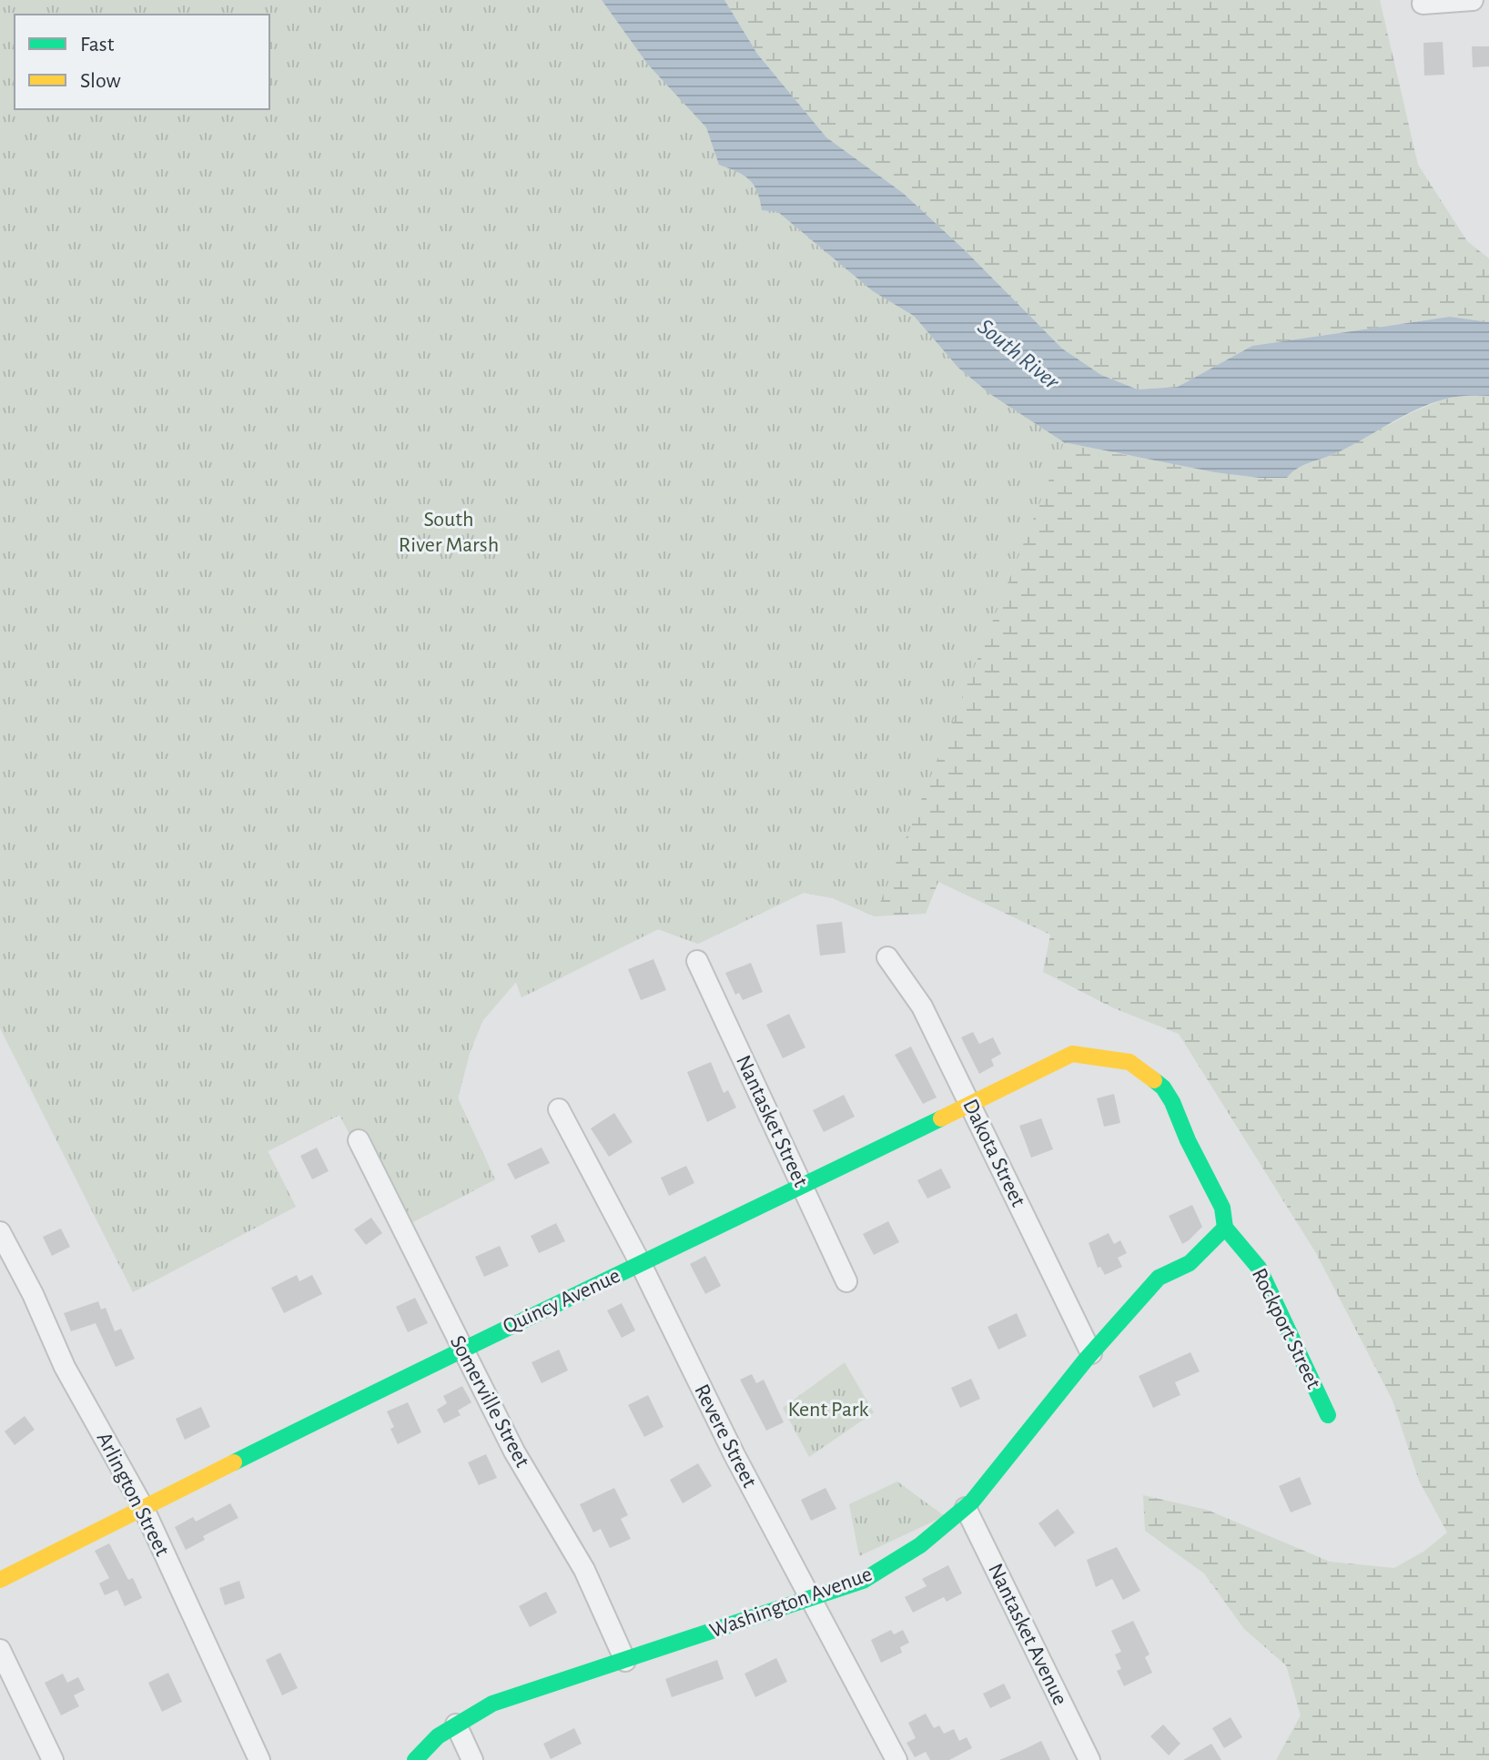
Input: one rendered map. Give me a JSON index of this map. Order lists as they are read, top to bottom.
{
  "streets": {
    "street": [
      "Nantasket Street",
      "Dakota Street",
      "Quincy Avenue",
      "Rockport Street",
      "Somerville Street",
      "Revere Street",
      "Arlington Street",
      "Washington Avenue",
      "Nantasket Avenue"
    ]
  },
  "crossings": [
    ["Nantasket Street", "Quincy Avenue"],
    ["Dakota Street", "Quincy Avenue"],
    ["Dakota Street", "Washington Avenue"],
    ["Quincy Avenue", "Rockport Street"],
    ["Quincy Avenue", "Somerville Street"],
    ["Quincy Avenue", "Revere Street"],
    ["Quincy Avenue", "Arlington Street"],
    ["Rockport Street", "Washington Avenue"],
    ["Somerville Street", "Washington Avenue"],
    ["Revere Street", "Washington Avenue"],
    ["Washington Avenue", "Nantasket Avenue"]
  ],
  "water": ["South River"],
  "parks": ["South River Marsh", "Kent Park"],
  "legend": ["Fast", "Slow"]
}
